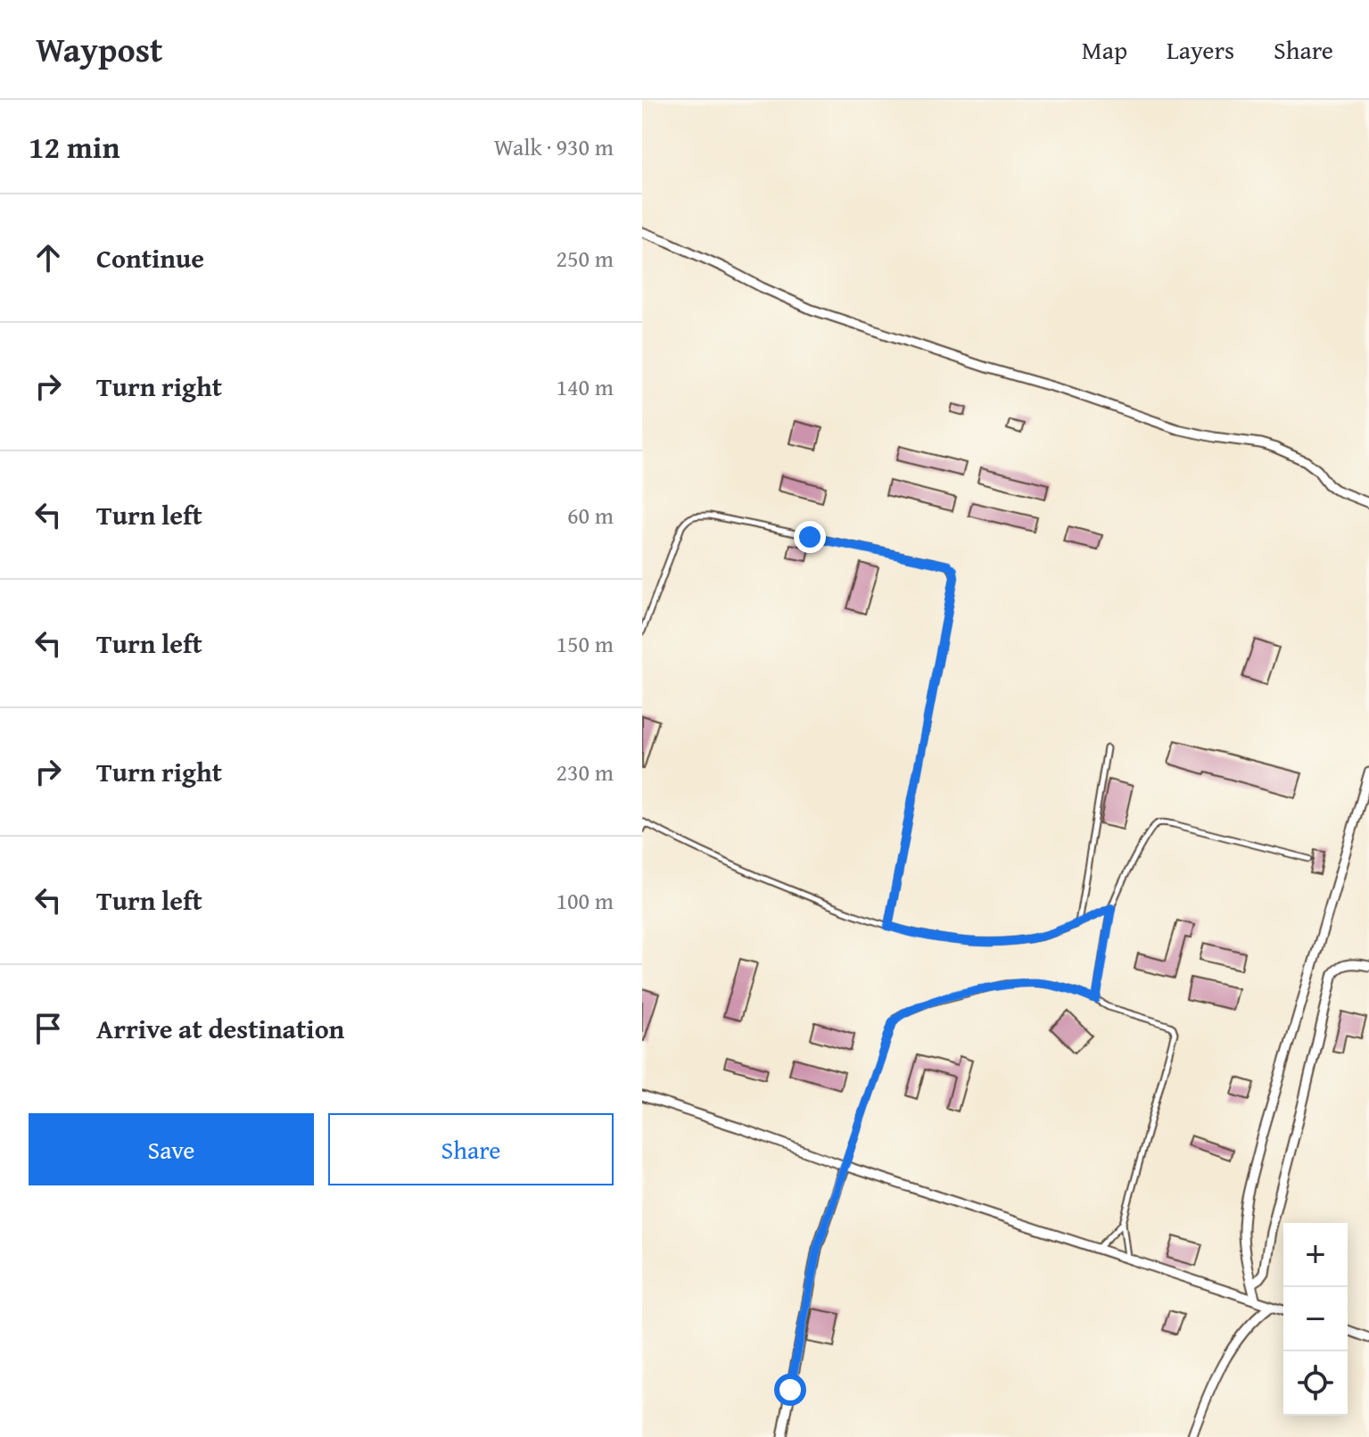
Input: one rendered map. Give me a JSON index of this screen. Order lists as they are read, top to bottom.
{
  "page": {
    "header": "Waypost",
    "nav": ["Map", "Layers", "Share"],
    "heading": ["12 min", "Walk · 930 m"],
    "list": [
      ["Continue", "250 m"],
      ["Turn right", "140 m"],
      ["Turn left", "60 m"],
      ["Turn left", "150 m"],
      ["Turn right", "230 m"],
      ["Turn left", "100 m"],
      "Arrive at destination"
    ],
    "buttons": ["Save", "Share"],
    "map_buttons": ["+", "−"]
  }
}
